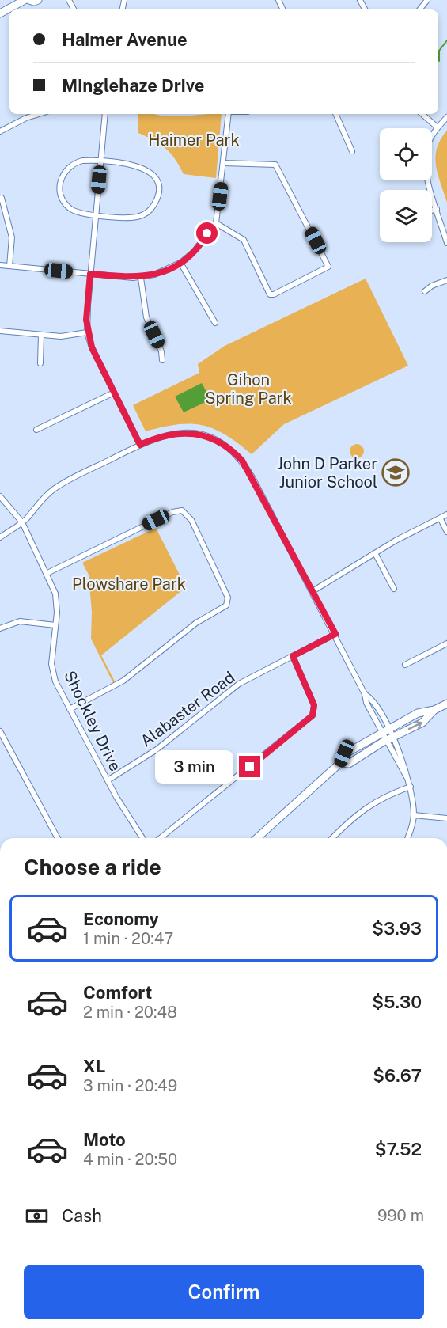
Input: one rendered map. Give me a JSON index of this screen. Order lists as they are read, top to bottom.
{
  "streets": {
    "street": ["Alabaster Road", "Shockley Drive"]
  },
  "crossings": [
    ["Alabaster Road", "Shockley Drive"]
  ],
  "parks": ["Haimer Park", "Gihon Spring Park", "Plowshare Park"],
  "places": {
    "school or university": ["John D Parker Junior School"]
  },
  "page": {
    "banner": ["Haimer Avenue", "Minglehaze Drive"],
    "bubble": "3 min",
    "heading": "Choose a ride",
    "list": [
      {
        "name": "Economy",
        "note": "1 min · 20:47",
        "value": "$3.93"
      },
      {
        "name": "Comfort",
        "note": "2 min · 20:48",
        "value": "$5.30"
      },
      {
        "name": "XL",
        "note": "3 min · 20:49",
        "value": "$6.67"
      },
      {
        "name": "Moto",
        "note": "4 min · 20:50",
        "value": "$7.52"
      }
    ],
    "pay": ["Cash", "990 m"],
    "buttons": "Confirm"
  }
}
